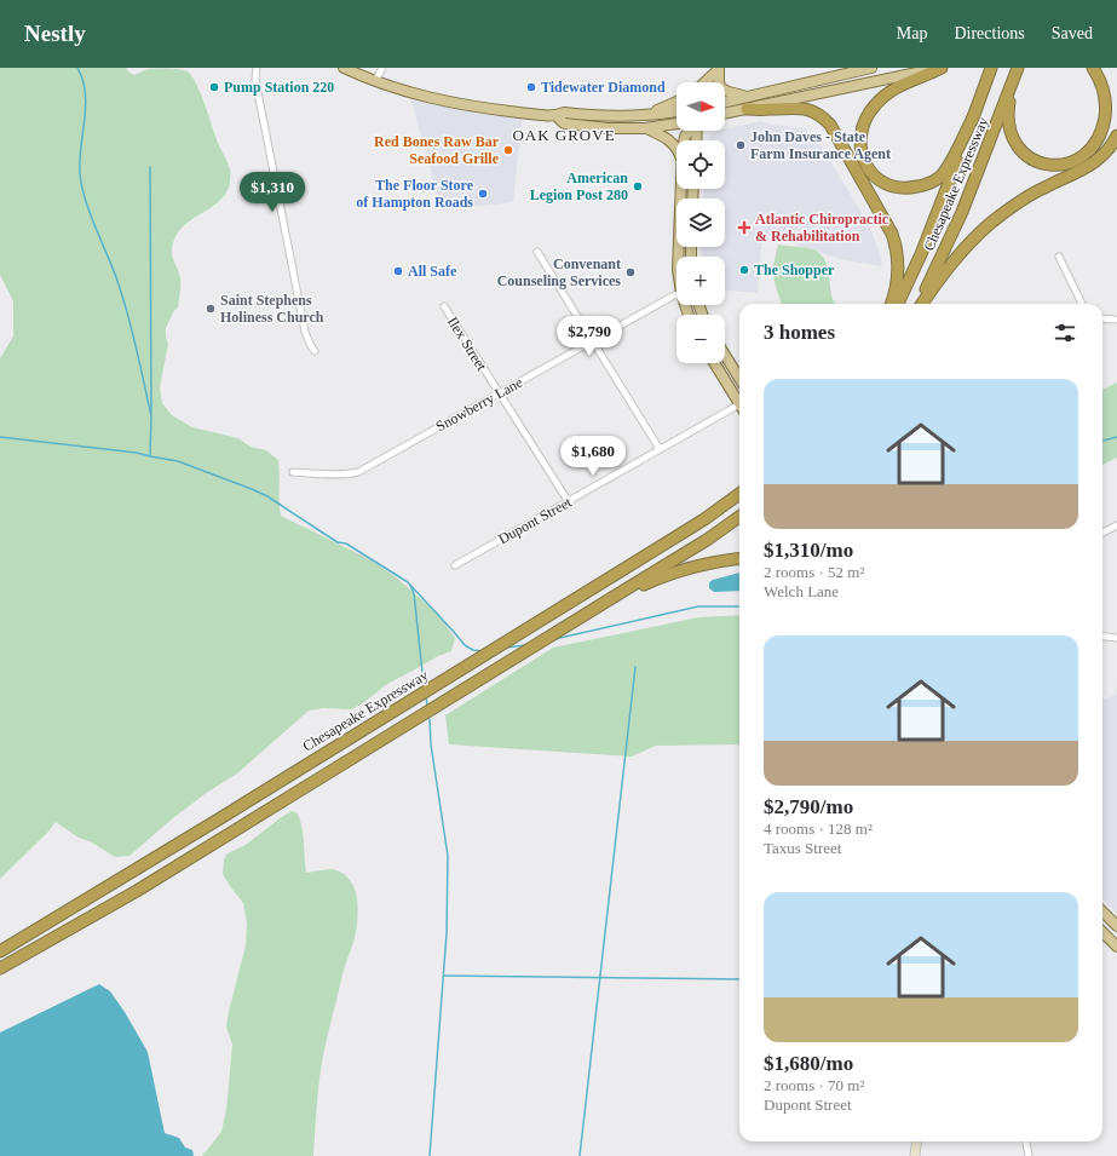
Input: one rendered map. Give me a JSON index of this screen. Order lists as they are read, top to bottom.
{
  "streets": {
    "highway": ["Chesapeake Expressway"],
    "street": ["Ilex Street", "Snowberry Lane", "Dupont Street"]
  },
  "crossings": [
    ["Ilex Street", "Snowberry Lane"],
    ["Ilex Street", "Dupont Street"]
  ],
  "districts": ["OAK GROVE"],
  "places": {
    "other": [
      "Pump Station 220",
      "Tidewater Diamond",
      "John Daves - State Farm Insurance Agent",
      "Red Bones Raw Bar Seafood Grille",
      "American Legion Post 280",
      "The Floor Store of Hampton Roads",
      "The Shopper",
      "All Safe",
      "Convenant Counseling Services",
      "Saint Stephens Holiness Church"
    ],
    "health": ["Atlantic Chiropractic & Rehabilitation"]
  },
  "north": "right",
  "page": {
    "header": "Nestly",
    "nav": ["Map", "Directions", "Saved"],
    "map_buttons": ["+", "−"],
    "price": ["$1,310", "$2,790", "$1,680"],
    "heading": "3 homes",
    "list": [
      {
        "name": "$1,310/mo",
        "note": "2 rooms · 52 m² · Welch Lane"
      },
      {
        "name": "$2,790/mo",
        "note": "4 rooms · 128 m² · Taxus Street"
      },
      {
        "name": "$1,680/mo",
        "note": "2 rooms · 70 m² · Dupont Street"
      }
    ]
  }
}
